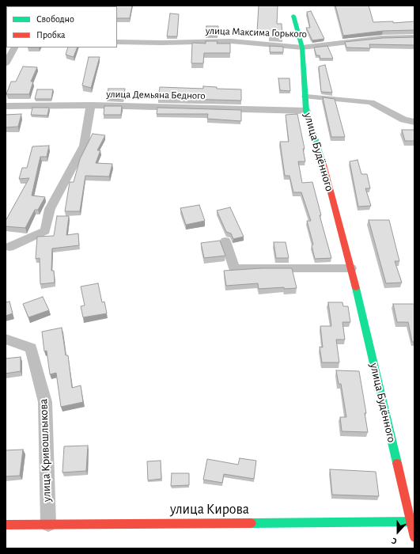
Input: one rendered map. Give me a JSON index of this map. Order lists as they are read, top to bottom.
{
  "streets": {
    "street": [
      "улица Максима Горького",
      "улица Демьяна Бедного",
      "улица Будённого",
      "улица Кривошлыкова",
      "улица Кирова"
    ]
  },
  "crossings": [
    ["улица Максима Горького", "улица Будённого"],
    ["улица Демьяна Бедного", "улица Будённого"],
    ["улица Будённого", "улица Кирова"],
    ["улица Кривошлыкова", "улица Кирова"]
  ],
  "legend": ["Свободно", "Пробка"],
  "north": "bottom"
}
